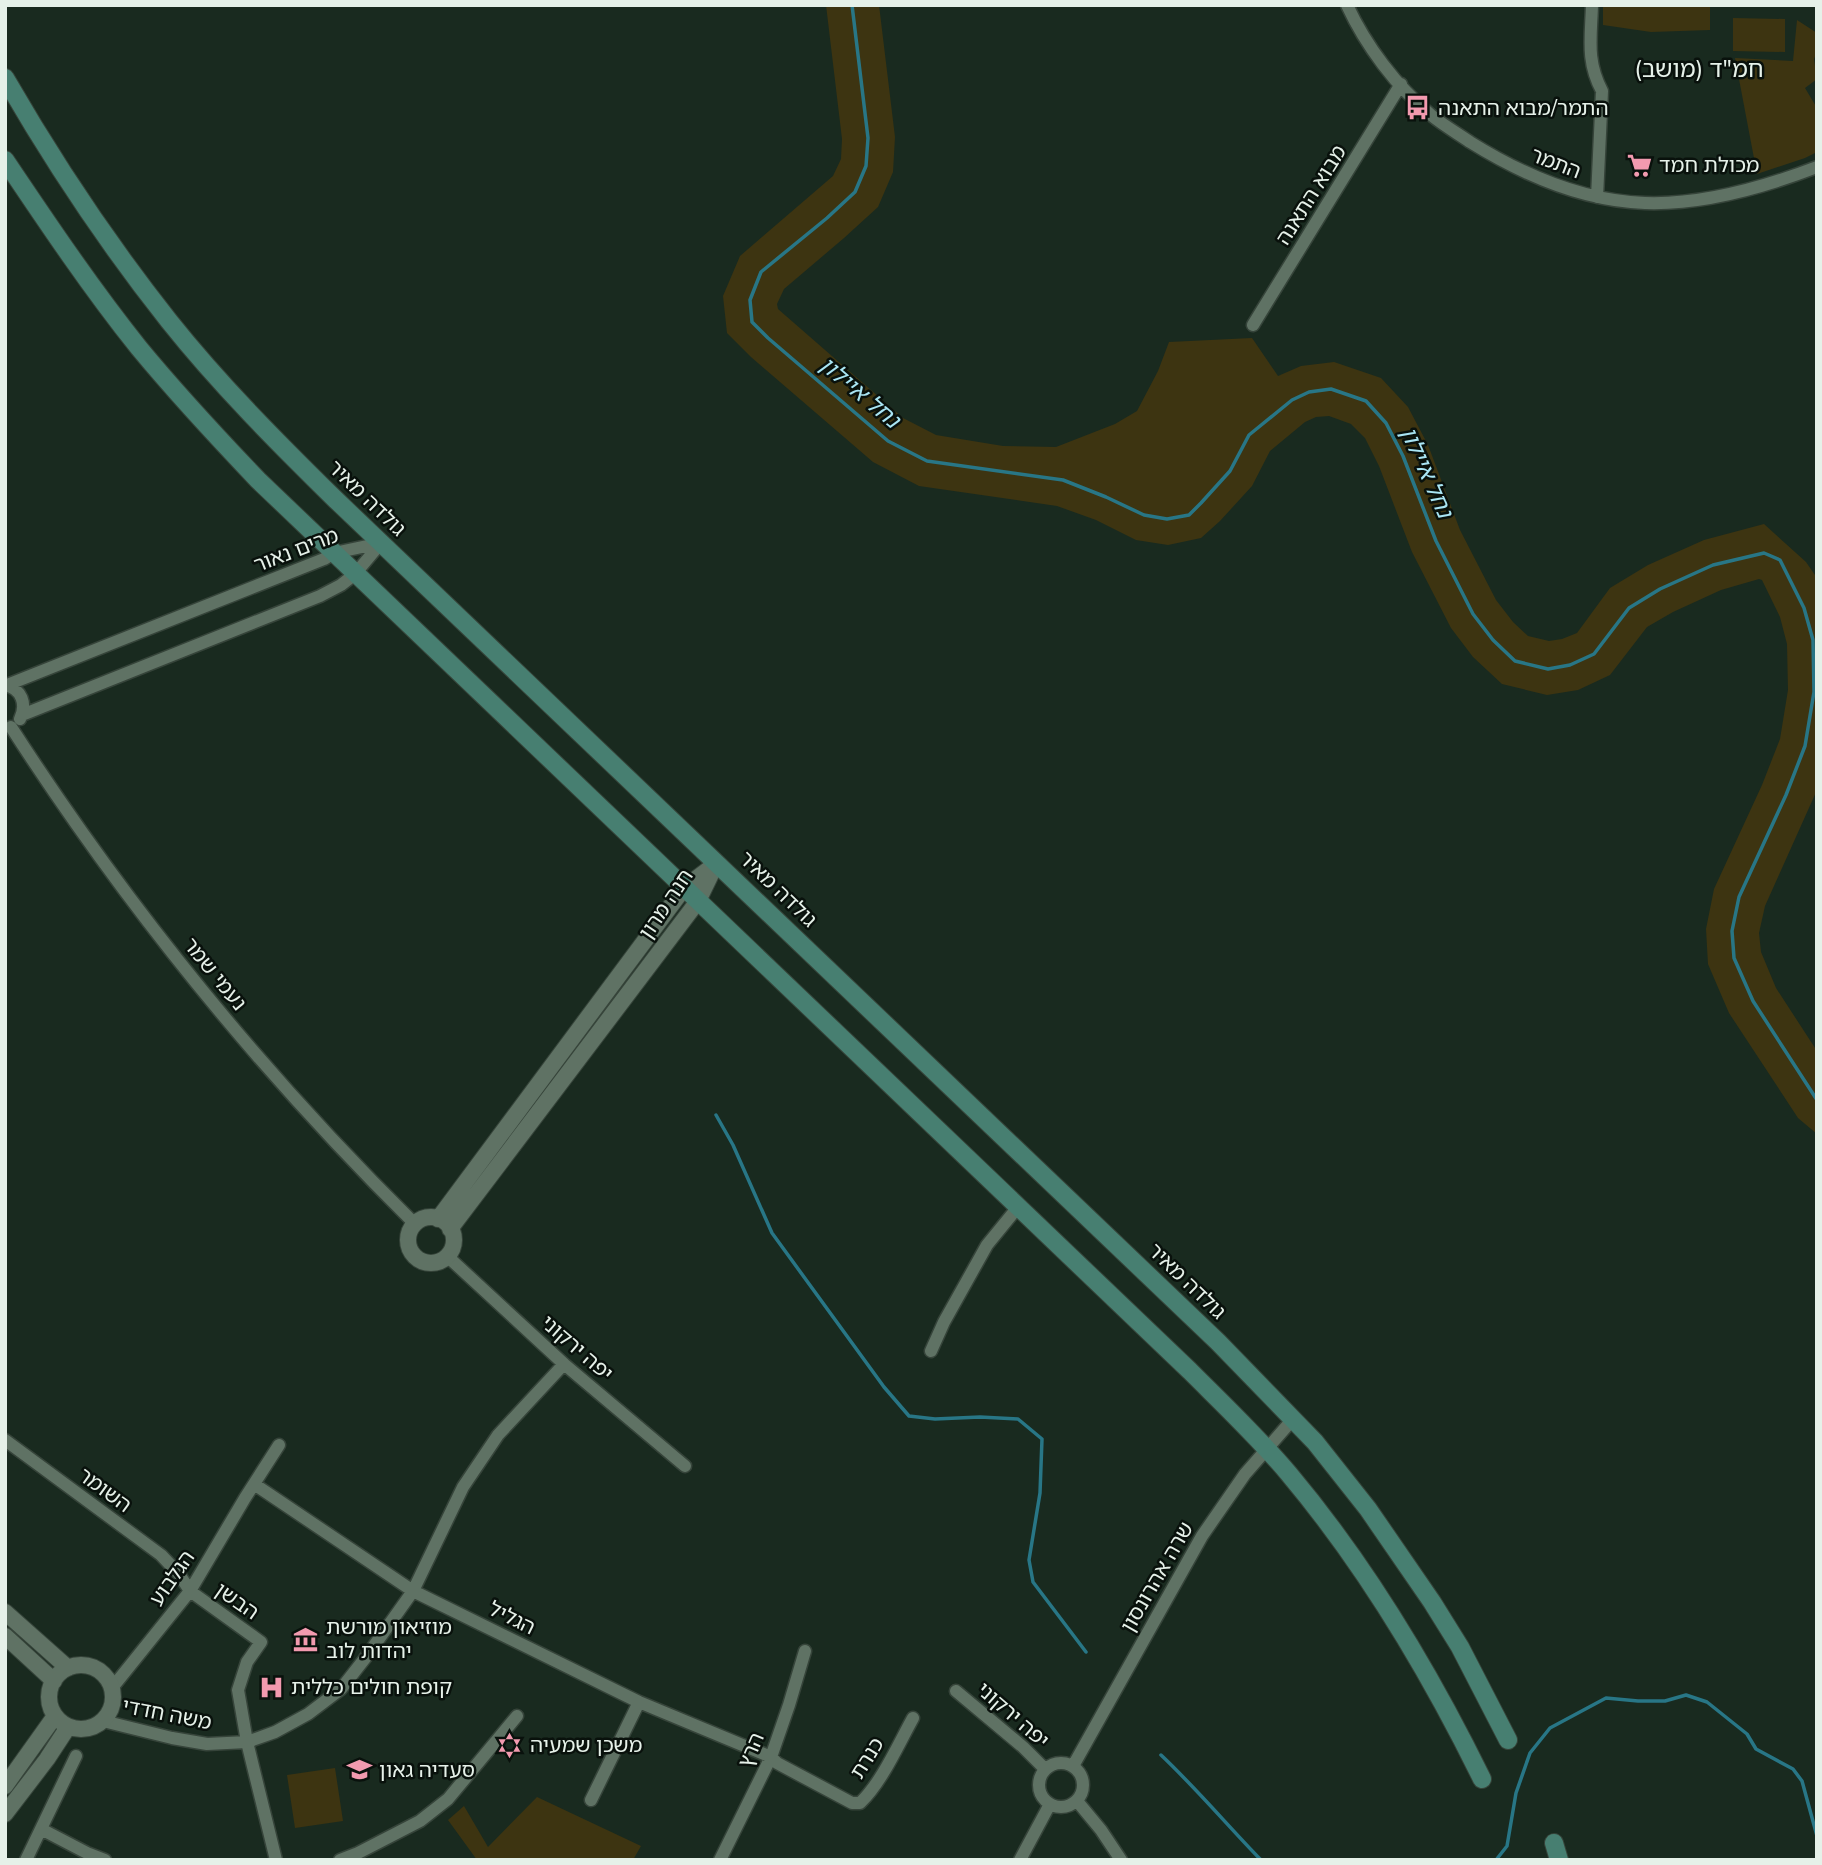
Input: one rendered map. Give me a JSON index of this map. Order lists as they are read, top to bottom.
{
  "streets": {
    "main road": ["גולדה מאיר"],
    "street": [
      "התמר",
      "מבוא התאנה",
      "מרים נאור",
      "חנה מרון",
      "נעמי שמר",
      "יפה ירקוני",
      "השומר",
      "שרה אהרונסון",
      "הגלבוע",
      "הבשן",
      "הגליל",
      "משה חדדי",
      "הרץ",
      "כנרת"
    ]
  },
  "crossings": [
    ["התמר", "מבוא התאנה"],
    ["גולדה מאיר", "מרים נאור"],
    ["גולדה מאיר", "חנה מרון"],
    ["גולדה מאיר", "שרה אהרונסון"],
    ["חנה מרון", "נעמי שמר"],
    ["חנה מרון", "יפה ירקוני"],
    ["נעמי שמר", "יפה ירקוני"],
    ["יפה ירקוני", "שרה אהרונסון"],
    ["יפה ירקוני", "משה חדדי"],
    ["השומר", "הבשן"],
    ["הגלבוע", "הבשן"],
    ["הגלבוע", "הגליל"],
    ["הגלבוע", "משה חדדי"],
    ["הבשן", "משה חדדי"],
    ["הגליל", "משה חדדי"],
    ["הגליל", "הרץ"],
    ["הגליל", "כנרת"],
    ["הרץ", "כנרת"]
  ],
  "districts": ["חמ\"ד (מושב)"],
  "water": ["נחל איילון"],
  "places": {
    "bus stop": ["התמר/מבוא התאנה"],
    "supermarket": ["מכולת חמד"],
    "museum": ["מוזיאון מורשת יהדות לוב"],
    "hospital": ["קופת חולים כללית"],
    "synagogue": ["משכן שמעיה"],
    "school or university": ["סעדיה גאון"]
  }
}
